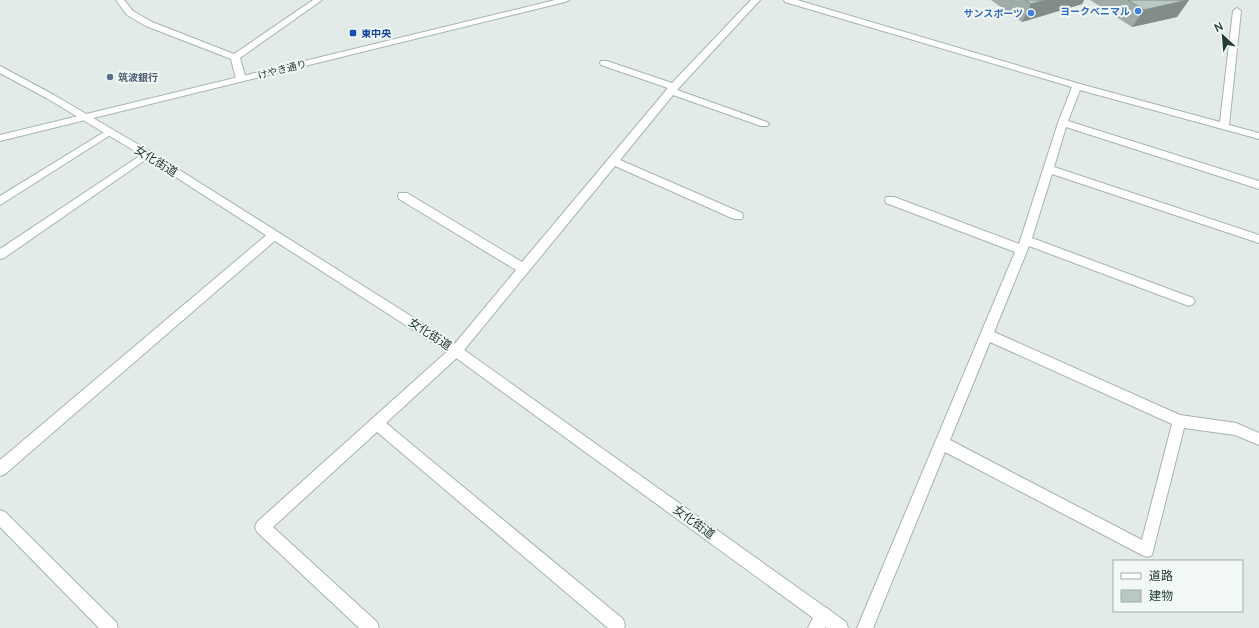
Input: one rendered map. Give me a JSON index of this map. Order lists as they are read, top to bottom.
{
  "streets": {
    "street": ["けやき通り", "女化街道"]
  },
  "crossings": [
    ["けやき通り", "女化街道"]
  ],
  "places": {
    "other": ["ヨークベニマル", "サンスポーツ", "筑波銀行"],
    "transit": ["東中央"]
  },
  "legend": ["道路", "建物"],
  "north": "top left"
}
